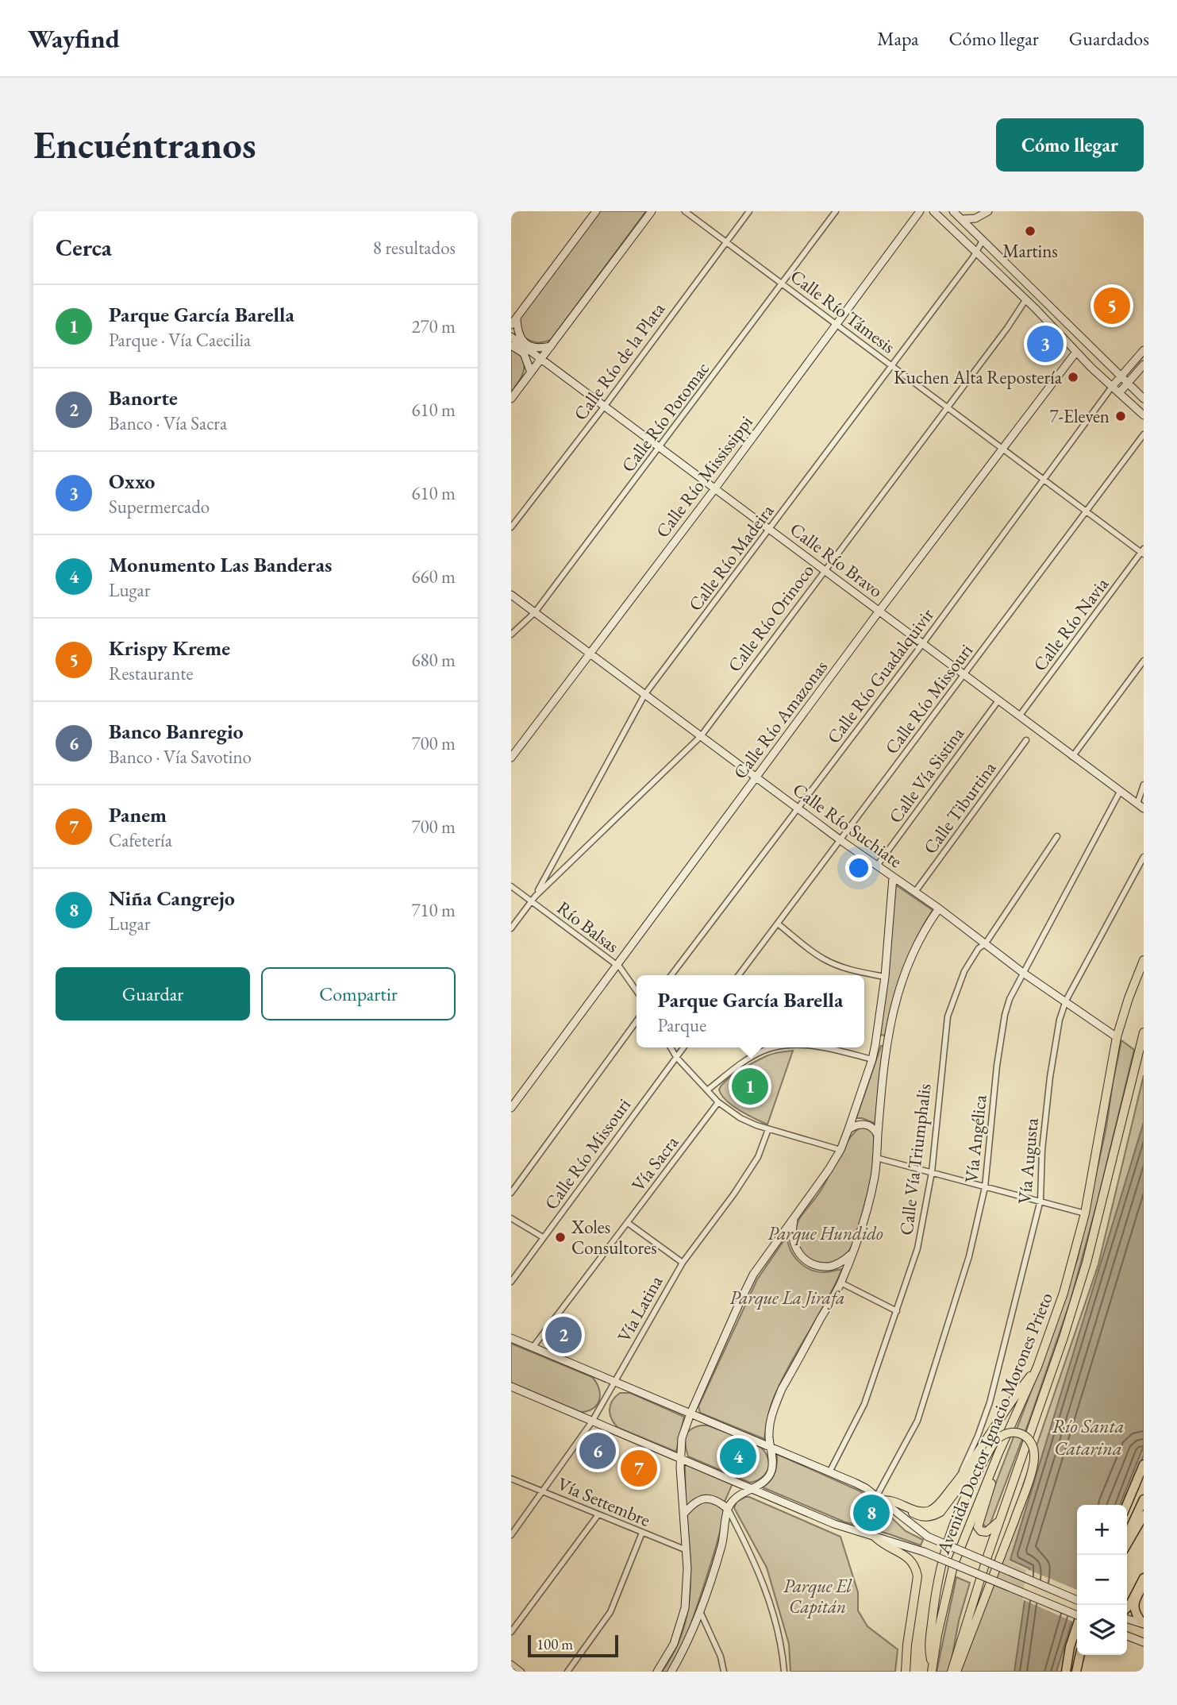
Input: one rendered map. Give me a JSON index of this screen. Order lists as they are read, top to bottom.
{
  "streets": {
    "main road": ["Avenida Doctor Ignacio Morones Prieto"],
    "street": [
      "Calle Río Támesis",
      "Calle Río de la Plata",
      "Calle Río Potomac",
      "Calle Río Mississippi",
      "Calle Río Madeira",
      "Calle Río Bravo",
      "Calle Río Orinoco",
      "Calle Río Navia",
      "Calle Río Guadalquivir",
      "Calle Río Missouri",
      "Calle Río Amazonas",
      "Calle Vía Sistina",
      "Calle Tiburtina",
      "Calle Río Suchiate",
      "Río Balsas",
      "Vía Angélica",
      "Calle Vía Triumphalis",
      "Vía Augusta",
      "Vía Sacra",
      "Vía Latina",
      "Vía Settembre"
    ]
  },
  "crossings": [
    ["Calle Río Támesis", "Calle Río de la Plata"],
    ["Calle Río Támesis", "Calle Río Potomac"],
    ["Calle Río Támesis", "Calle Río Mississippi"],
    ["Calle Río Támesis", "Calle Río Madeira"],
    ["Calle Río Támesis", "Calle Río Orinoco"],
    ["Calle Río Támesis", "Calle Río Navia"],
    ["Calle Río Támesis", "Calle Río Guadalquivir"],
    ["Calle Río Támesis", "Calle Río Missouri"],
    ["Calle Río Támesis", "Calle Río Amazonas"],
    ["Calle Río de la Plata", "Calle Río Bravo"],
    ["Calle Río Potomac", "Calle Río Bravo"],
    ["Calle Río Potomac", "Calle Río Suchiate"],
    ["Calle Río Mississippi", "Calle Río Bravo"],
    ["Calle Río Mississippi", "Calle Río Suchiate"],
    ["Calle Río Madeira", "Calle Río Bravo"],
    ["Calle Río Madeira", "Calle Río Orinoco"],
    ["Calle Río Madeira", "Calle Río Suchiate"],
    ["Calle Río Madeira", "Río Balsas"],
    ["Calle Río Bravo", "Calle Río Orinoco"],
    ["Calle Río Bravo", "Calle Río Navia"],
    ["Calle Río Bravo", "Calle Río Guadalquivir"],
    ["Calle Río Bravo", "Calle Río Missouri"],
    ["Calle Río Bravo", "Calle Río Amazonas"],
    ["Calle Río Bravo", "Calle Vía Sistina"],
    ["Calle Río Bravo", "Vía Angélica"],
    ["Calle Río Orinoco", "Calle Río Suchiate"],
    ["Calle Río Orinoco", "Río Balsas"],
    ["Calle Río Guadalquivir", "Calle Río Suchiate"],
    ["Calle Río Missouri", "Calle Río Suchiate"],
    ["Calle Río Amazonas", "Calle Río Suchiate"],
    ["Calle Río Amazonas", "Río Balsas"],
    ["Calle Vía Sistina", "Calle Río Suchiate"],
    ["Calle Tiburtina", "Calle Río Suchiate"],
    ["Calle Río Suchiate", "Vía Angélica"],
    ["Calle Río Suchiate", "Calle Vía Triumphalis"],
    ["Calle Río Suchiate", "Vía Augusta"],
    ["Calle Río Suchiate", "Avenida Doctor Ignacio Morones Prieto"],
    ["Vía Latina", "Vía Settembre"]
  ],
  "water": ["Río Santa Catarina"],
  "parks": ["Parque Hundido", "Parque La Jirafa", "Parque El Capitán"],
  "places": [
    "Martins",
    "Kuchen Alta Repostería",
    "7-Eleven",
    "Xoles Consultores"
  ],
  "scale_bar": "100 m",
  "page": {
    "header": "Wayfind",
    "nav": ["Mapa", "Cómo llegar", "Guardados"],
    "buttons": [
      "Cómo llegar",
      ["Guardar", "Compartir"]
    ],
    "title": "Encuéntranos",
    "heading": ["Cerca", "8 resultados"],
    "list": [
      {
        "mark": "1",
        "name": "Parque García Barella",
        "note": "Parque · Vía Caecilia",
        "value": "270 m"
      },
      {
        "mark": "2",
        "name": "Banorte",
        "note": "Banco · Vía Sacra",
        "value": "610 m"
      },
      {
        "mark": "3",
        "name": "Oxxo",
        "note": "Supermercado",
        "value": "610 m"
      },
      {
        "mark": "4",
        "name": "Monumento Las Banderas",
        "note": "Lugar",
        "value": "660 m"
      },
      {
        "mark": "5",
        "name": "Krispy Kreme",
        "note": "Restaurante",
        "value": "680 m"
      },
      {
        "mark": "6",
        "name": "Banco Banregio",
        "note": "Banco · Vía Savotino",
        "value": "700 m"
      },
      {
        "mark": "7",
        "name": "Panem",
        "note": "Cafetería",
        "value": "700 m"
      },
      {
        "mark": "8",
        "name": "Niña Cangrejo",
        "note": "Lugar",
        "value": "710 m"
      }
    ],
    "pins": [
      "5",
      "3",
      "1",
      "2",
      "6",
      "4",
      "7",
      "8"
    ],
    "popup": ["Parque García Barella", "Parque"],
    "map_buttons": ["+", "−"],
    "scale": "100 m"
  }
}
